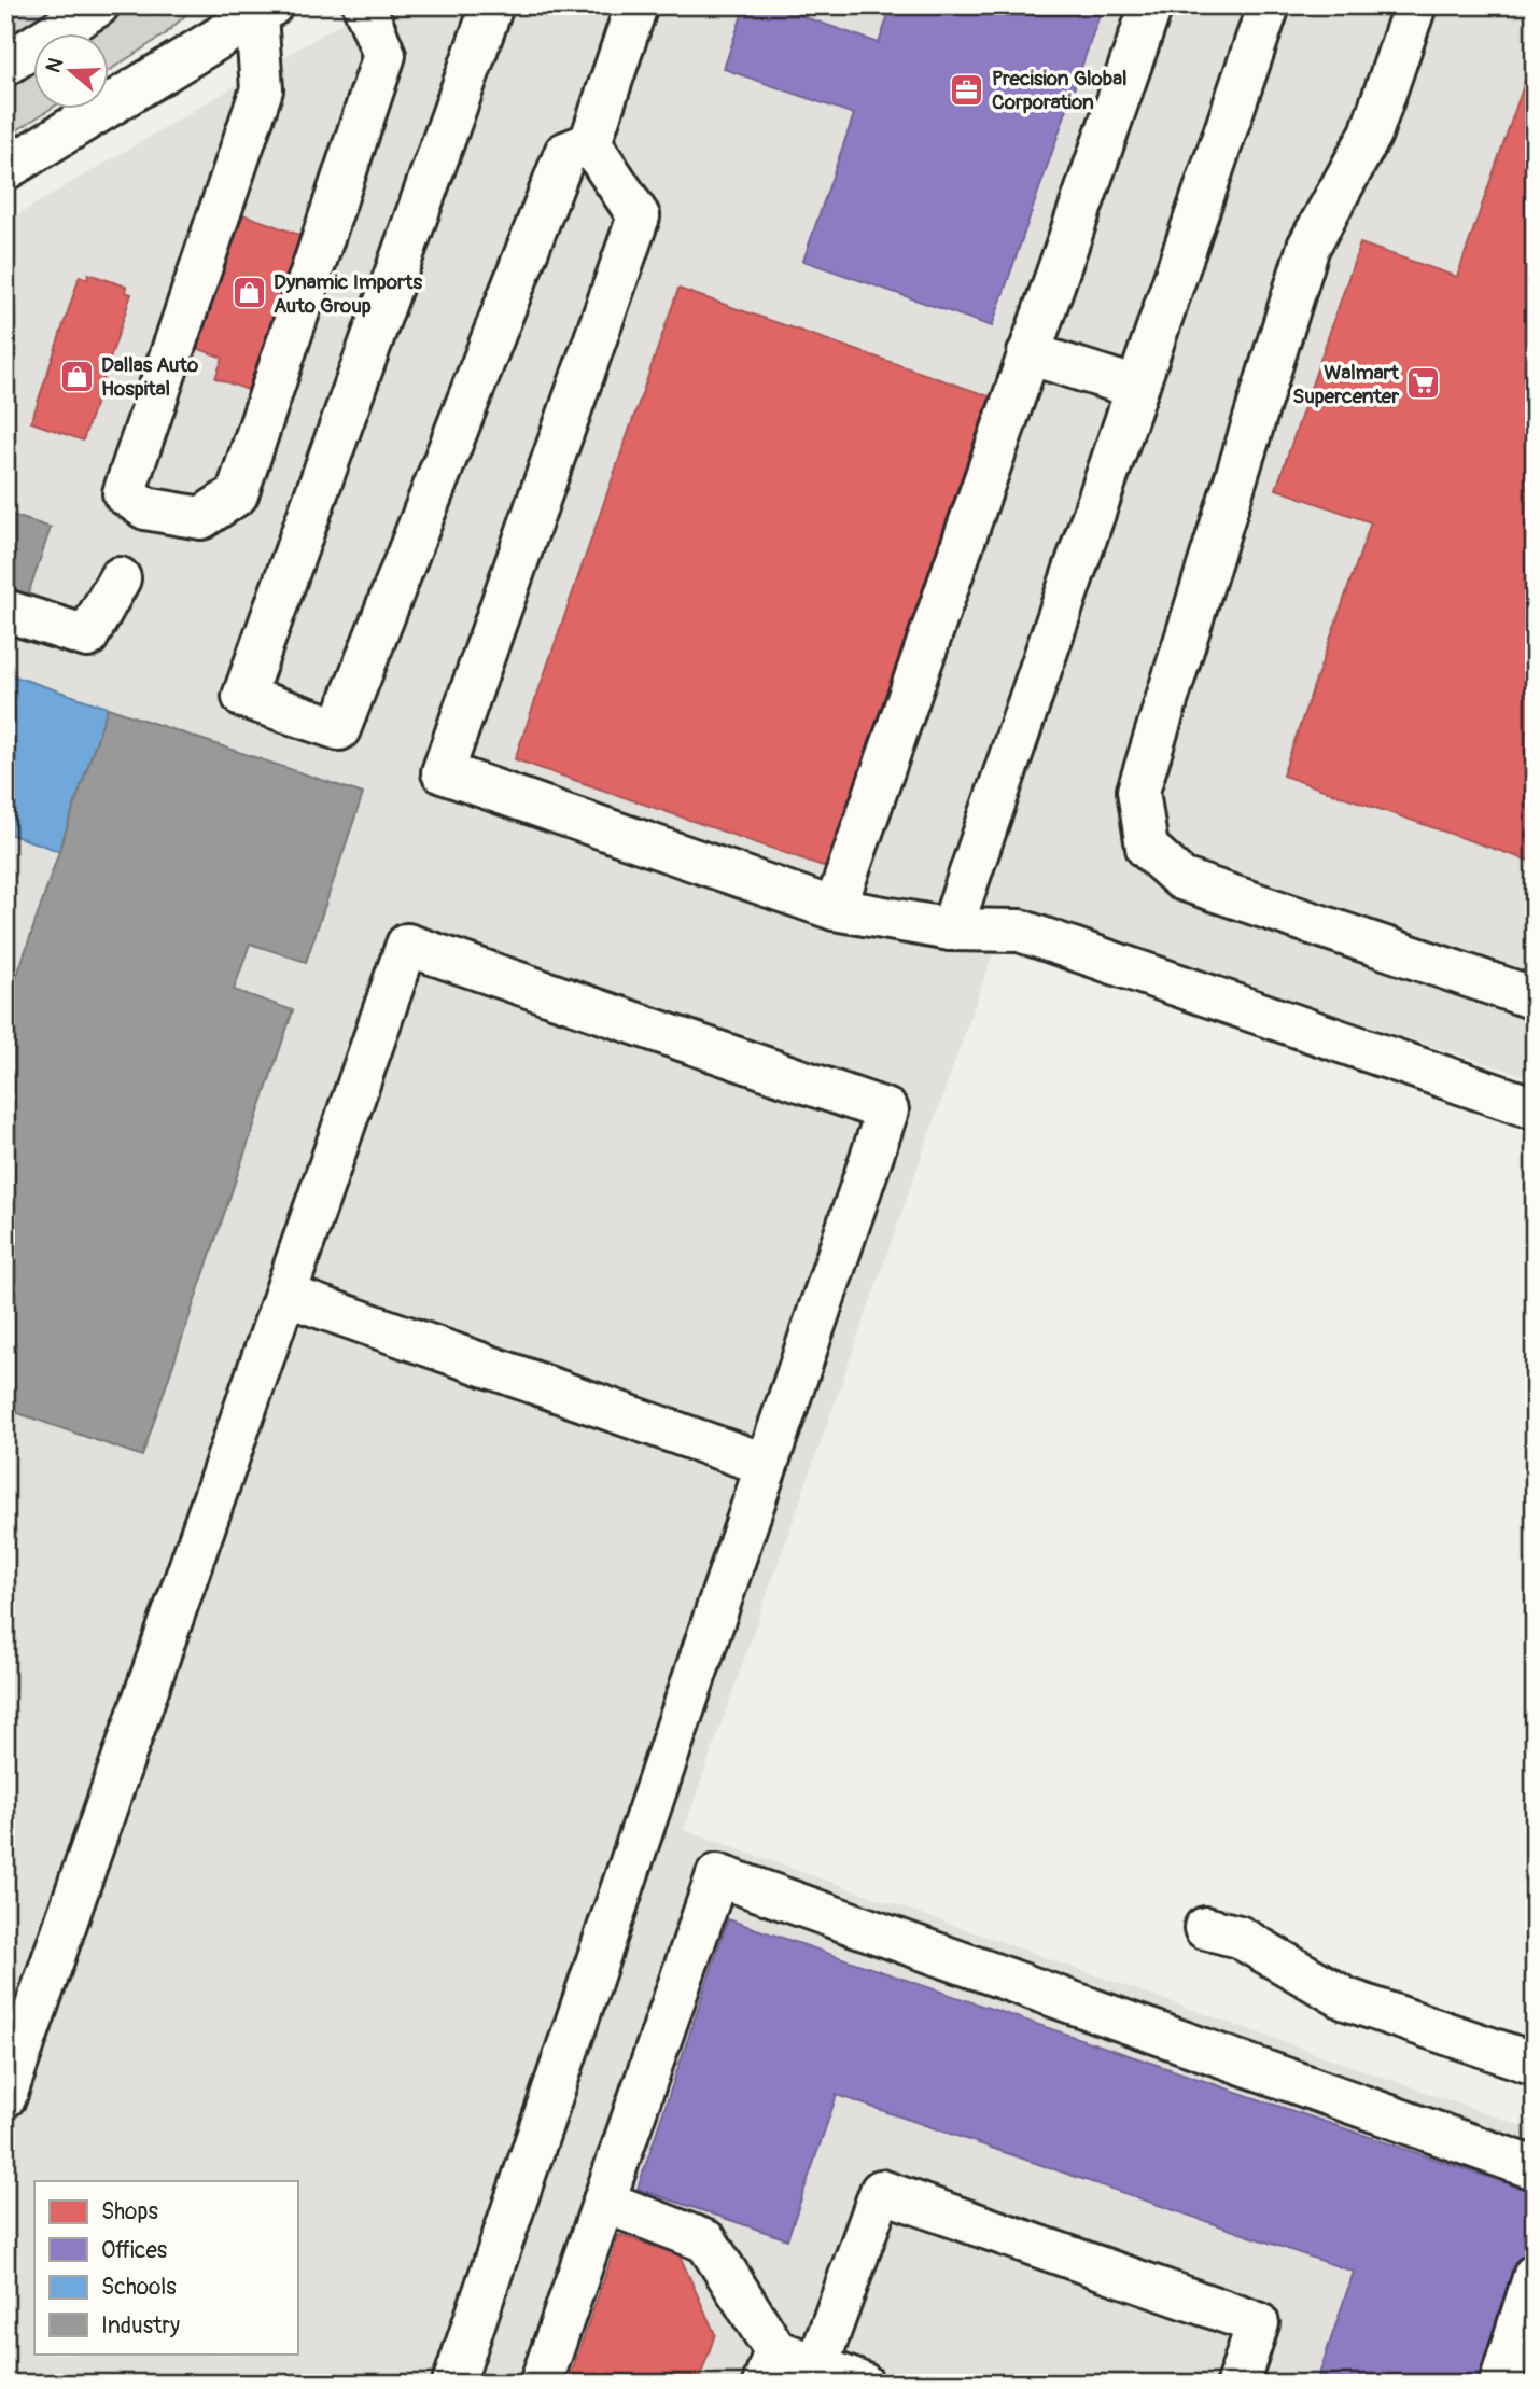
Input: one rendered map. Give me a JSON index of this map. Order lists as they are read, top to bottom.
{
  "places": {
    "office": ["Precision Global Corporation"],
    "shop": ["Dynamic Imports Auto Group", "Dallas Auto Hospital"],
    "supermarket": ["Walmart Supercenter"]
  },
  "legend": [
    "Shops",
    "Offices",
    "Schools",
    "Industry"
  ],
  "north": "left"
}
